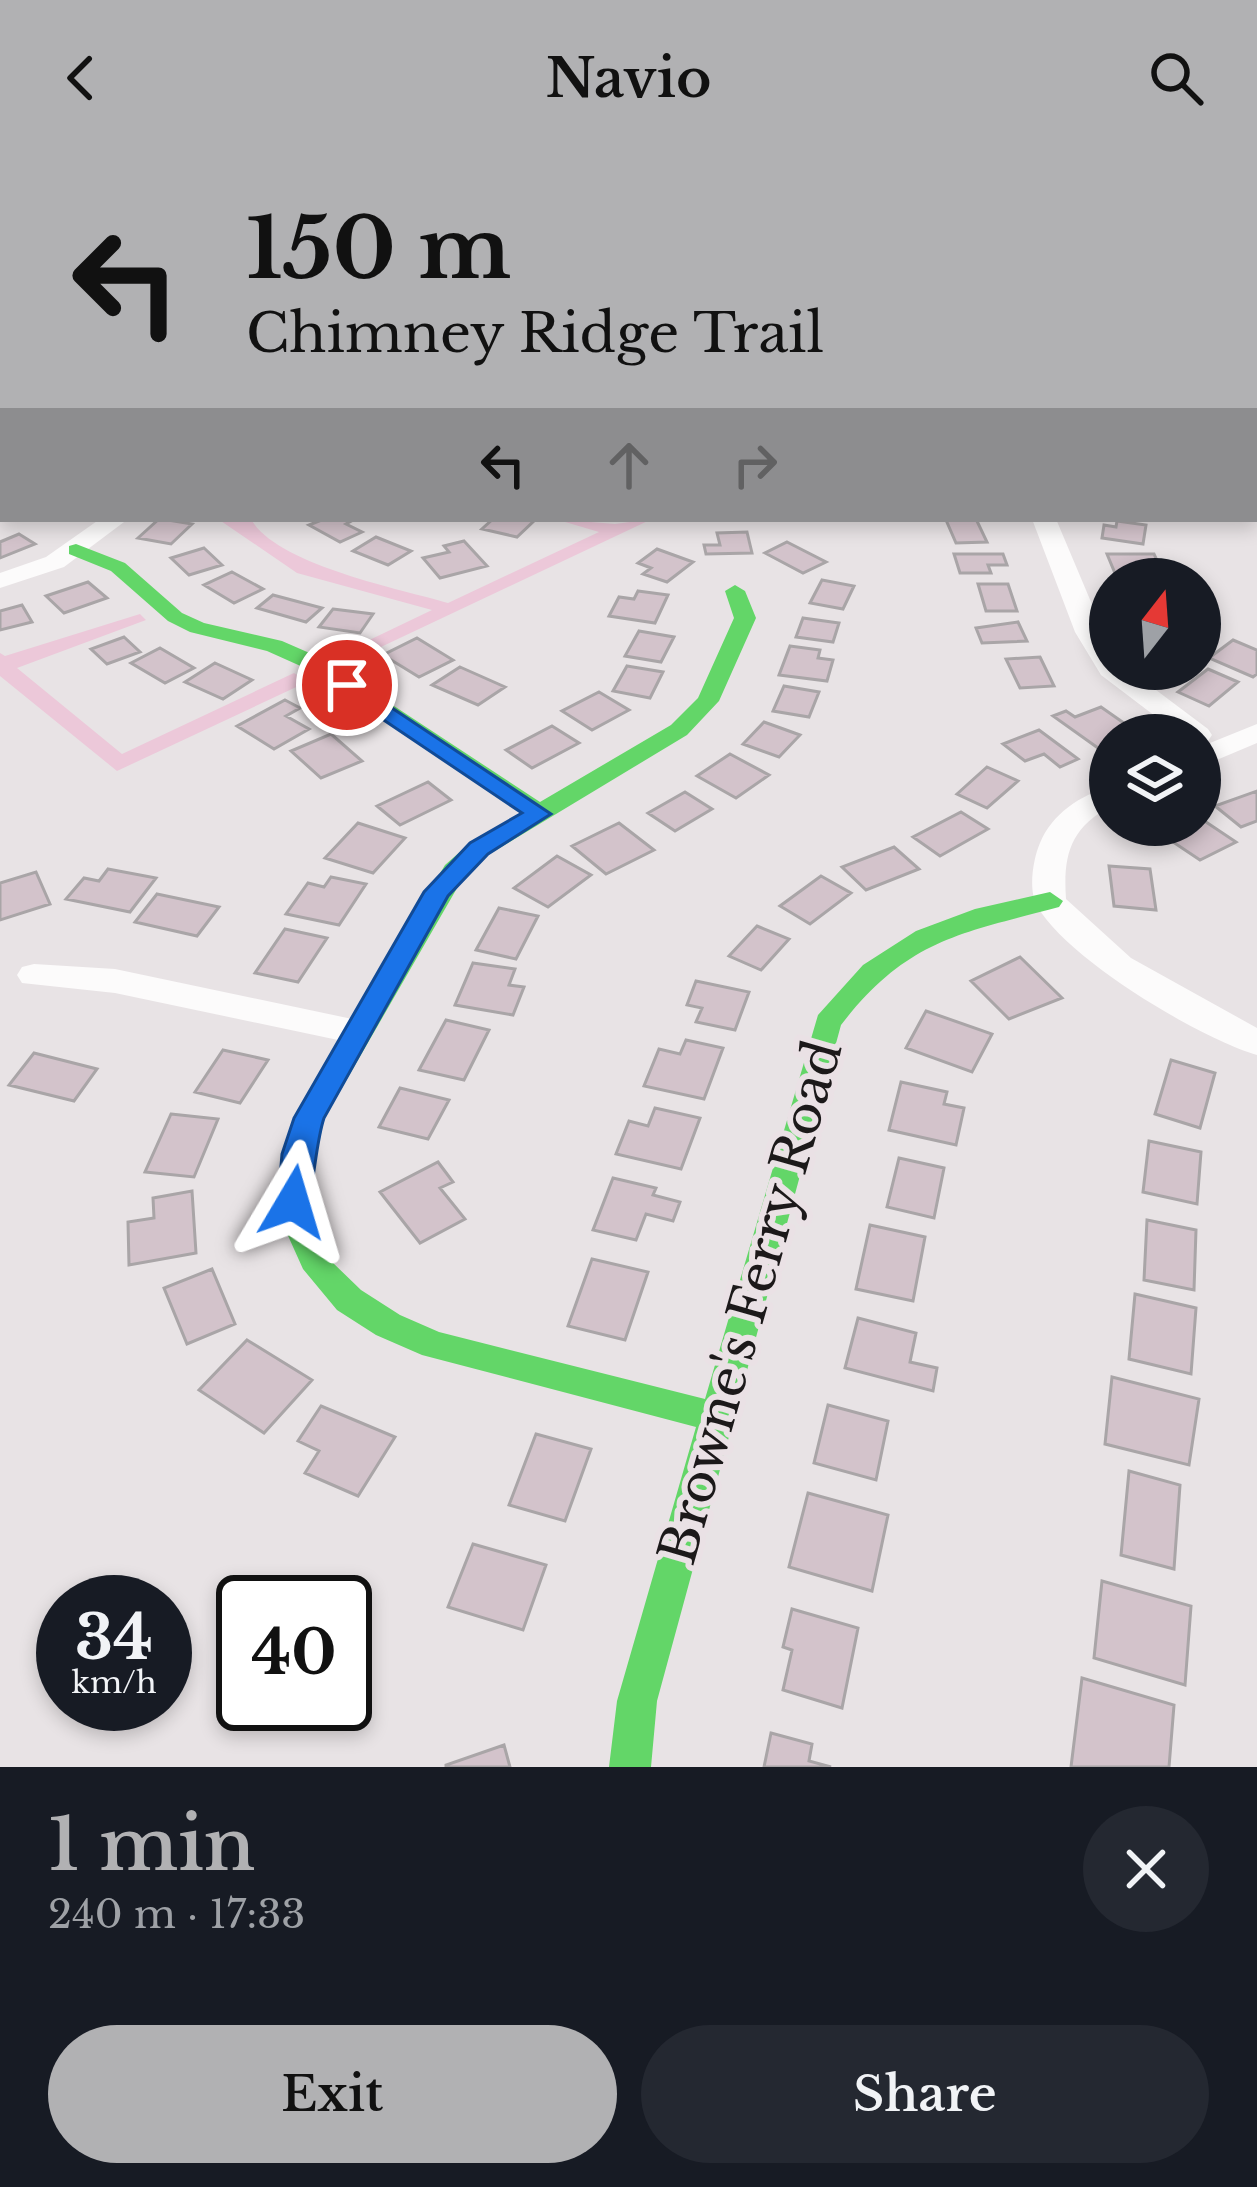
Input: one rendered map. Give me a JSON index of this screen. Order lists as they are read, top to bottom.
{
  "streets": {
    "street": ["Browne's Ferry Road"]
  },
  "north": "top",
  "page": {
    "header": "Navio",
    "turn": ["150 m", "Chimney Ridge Trail"],
    "speed": "34 km/h",
    "limit": "40",
    "heading": ["1 min", "240 m · 17:33"],
    "buttons": ["Exit", "Share"]
  }
}
